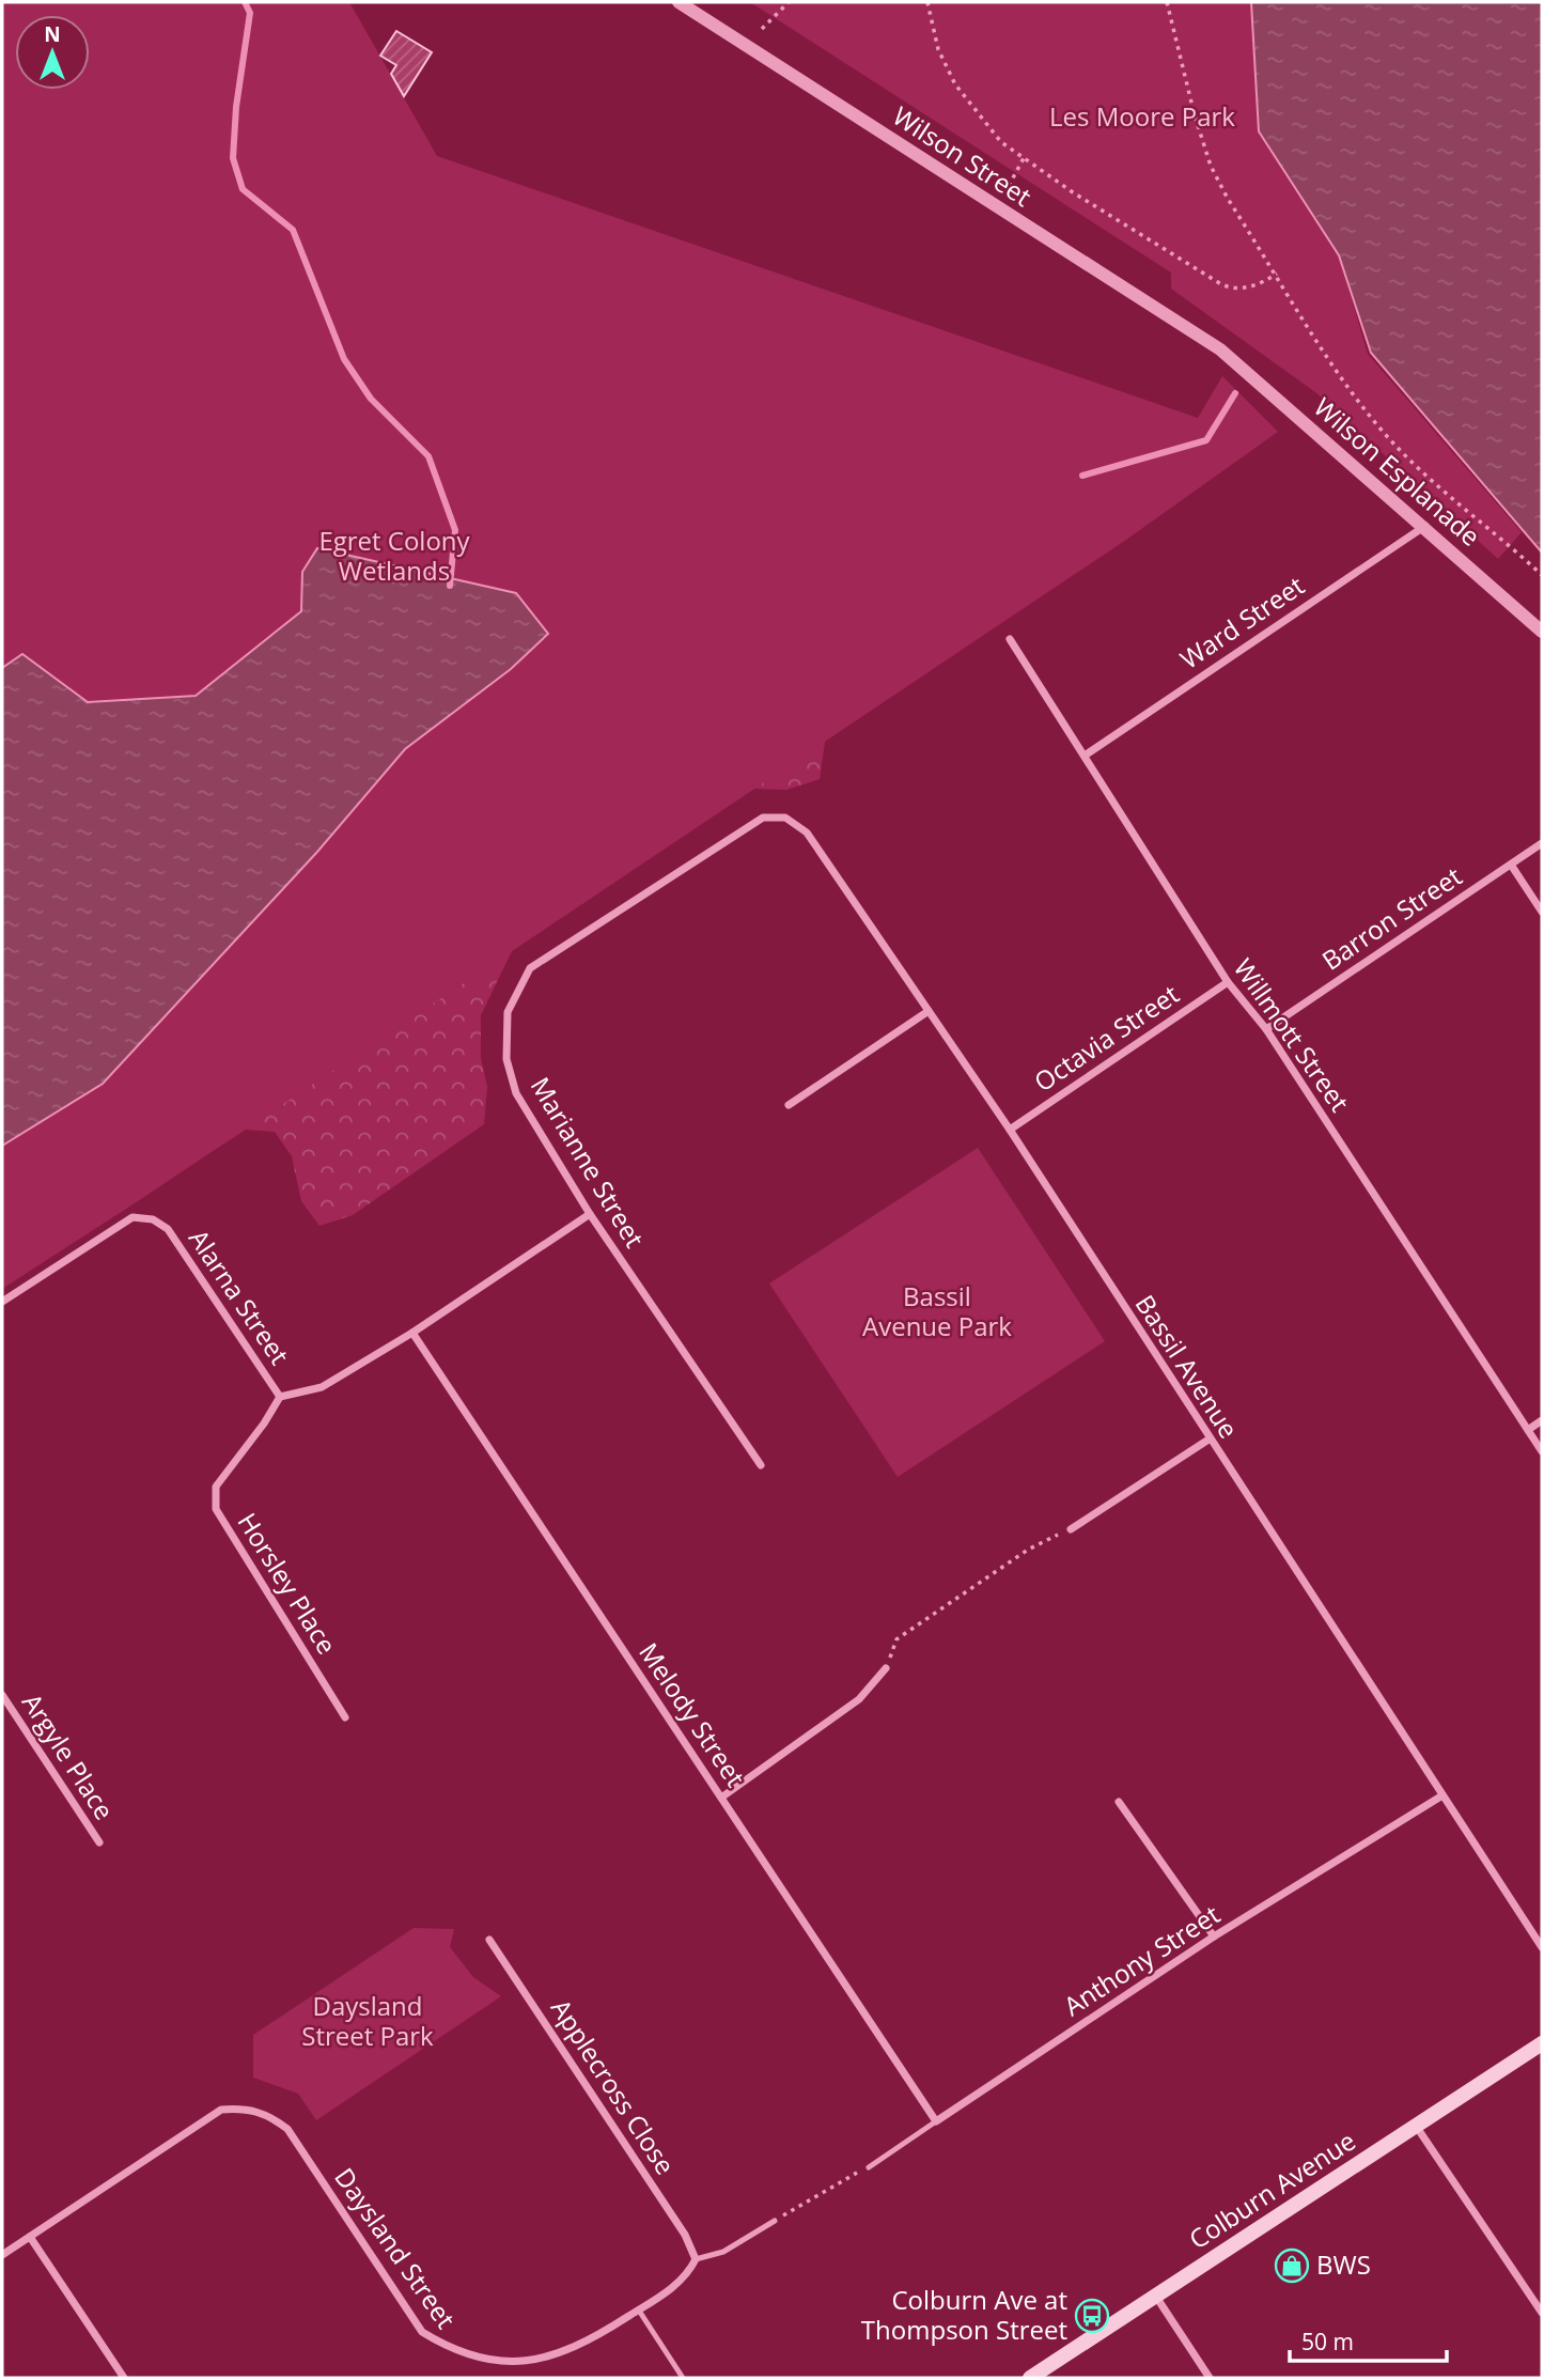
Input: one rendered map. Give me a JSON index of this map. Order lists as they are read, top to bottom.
{
  "streets": {
    "main road": ["Colburn Avenue"],
    "street": [
      "Wilson Street",
      "Wilson Esplanade",
      "Ward Street",
      "Barron Street",
      "Willmott Street",
      "Octavia Street",
      "Marianne Street",
      "Alarna Street",
      "Bassil Avenue",
      "Horsley Place",
      "Melody Street",
      "Argyle Place",
      "Anthony Street",
      "Applecross Close",
      "Daysland Street"
    ]
  },
  "crossings": [
    ["Wilson Street", "Wilson Esplanade"],
    ["Wilson Esplanade", "Ward Street"],
    ["Ward Street", "Willmott Street"],
    ["Barron Street", "Willmott Street"],
    ["Willmott Street", "Octavia Street"],
    ["Octavia Street", "Bassil Avenue"],
    ["Marianne Street", "Alarna Street"],
    ["Marianne Street", "Bassil Avenue"],
    ["Alarna Street", "Horsley Place"],
    ["Alarna Street", "Melody Street"],
    ["Bassil Avenue", "Anthony Street"],
    ["Melody Street", "Anthony Street"],
    ["Applecross Close", "Daysland Street"]
  ],
  "parks": [
    "Les Moore Park",
    "Egret Colony Wetlands",
    "Bassil Avenue Park",
    "Daysland Street Park"
  ],
  "places": {
    "shop": ["BWS"],
    "bus stop": ["Colburn Ave at Thompson Street"]
  },
  "scale_bar": "50 m",
  "north": "top"
}
